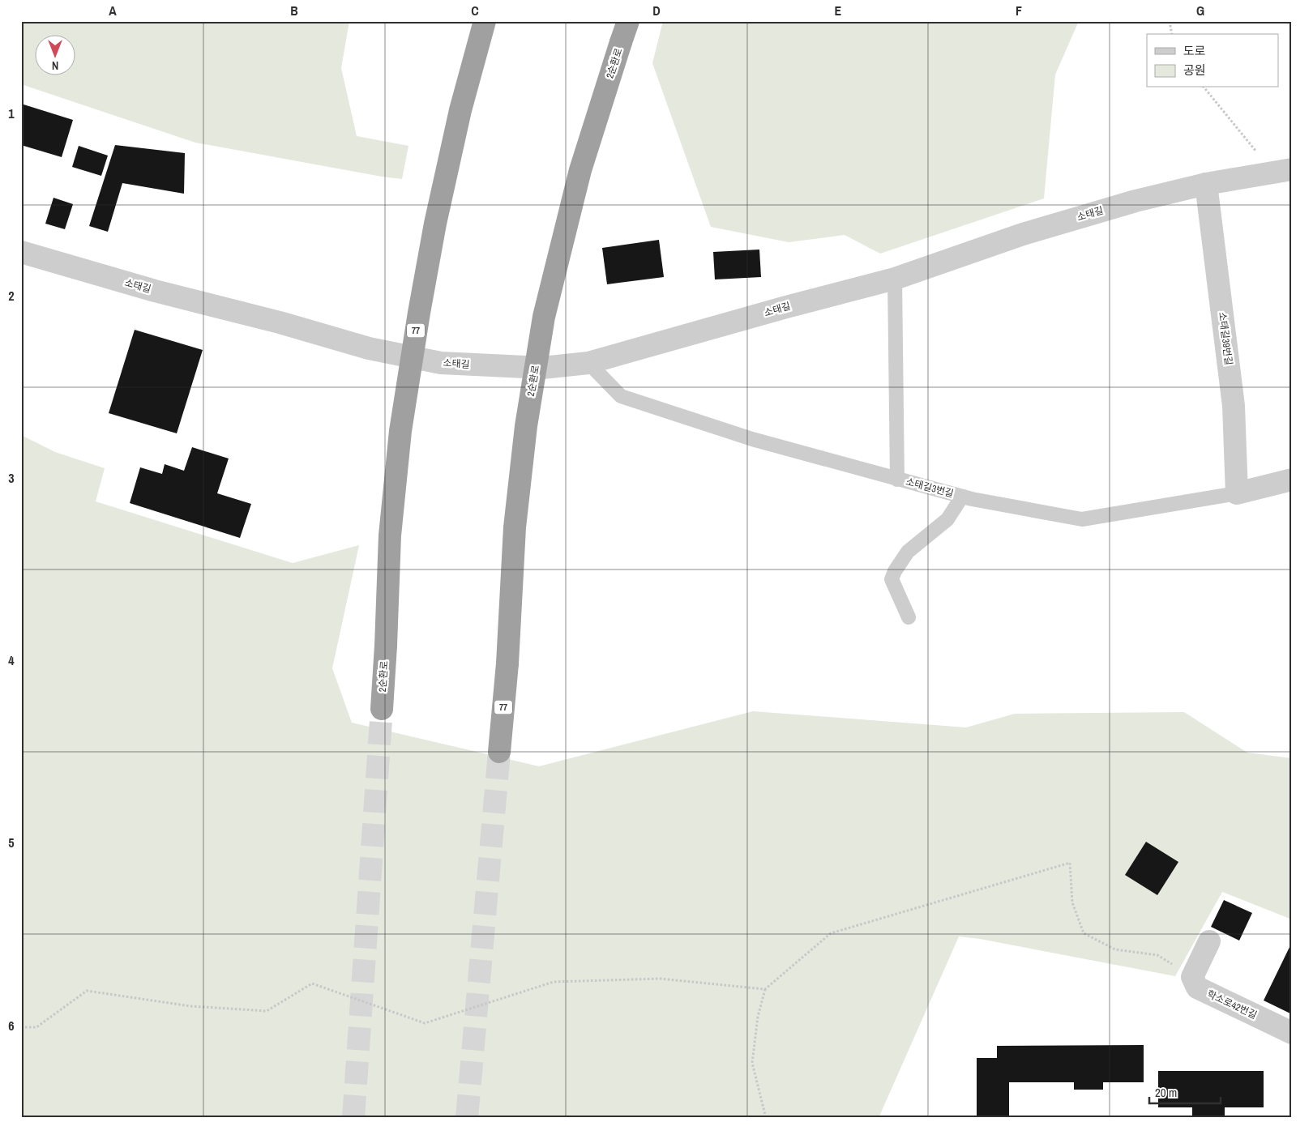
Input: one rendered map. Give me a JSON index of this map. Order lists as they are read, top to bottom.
{
  "streets": {
    "highway": ["2순환로", "77"],
    "street": [
      "소태길",
      "소태길39번길",
      "소태길3번길",
      "학소로42번길"
    ]
  },
  "crossings": [
    ["소태길", "소태길39번길"],
    ["소태길", "소태길3번길"],
    ["소태길39번길", "소태길3번길"]
  ],
  "legend": ["도로", "공원"],
  "scale_bar": "20 m",
  "north": "bottom",
  "grid": {
    "columns": [
      "A",
      "B",
      "C",
      "D",
      "E",
      "F",
      "G"
    ],
    "rows": [
      "1",
      "2",
      "3",
      "4",
      "5",
      "6"
    ]
  }
}
